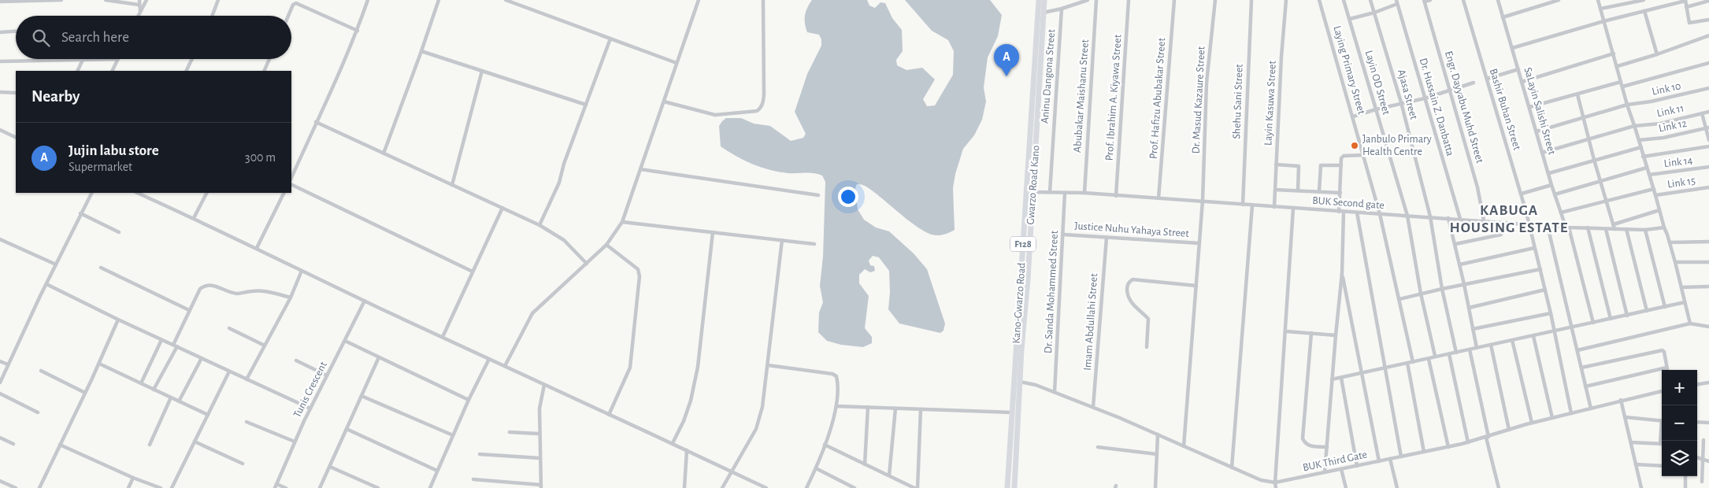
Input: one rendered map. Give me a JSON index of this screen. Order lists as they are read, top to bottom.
{
  "streets": {
    "main road": ["Gwarzo Road Kano", "F128", "Kano-Gwarzo Road"],
    "street": [
      "Laying Primary Street",
      "Aninu Dangona Street",
      "Layin OD Street",
      "Link 10",
      "Ajasa Street",
      "Abubakar Maishanu Street",
      "Prof. Ibrahim A. Kiyawa Street",
      "Prof. Hafizu Abubakar Street",
      "Dr. Masud Kazaure Street",
      "Shehu Sani Street",
      "Layin Kasuwa Street",
      "Dr. Hussain Z. Danbatta",
      "Engr. Dayyabu Muhd Street",
      "Bashir Buhan Street",
      "SaLayin Salishi Street",
      "Link 11",
      "Link 12",
      "Link 14",
      "Link 15",
      "BUK Second gate",
      "Justice Nuhu Yahaya Street",
      "Dr. Sanda Mohammed Street",
      "Imam Abdullahi Street",
      "Tunis Crescent",
      "BUK Third Gate"
    ]
  },
  "crossings": [
    ["Laying Primary Street", "BUK Second gate"],
    ["Aninu Dangona Street", "BUK Second gate"],
    ["Layin OD Street", "BUK Second gate"],
    ["Link 10", "SaLayin Salishi Street"],
    ["Ajasa Street", "BUK Second gate"],
    ["Abubakar Maishanu Street", "BUK Second gate"],
    ["Prof. Ibrahim A. Kiyawa Street", "BUK Second gate"],
    ["Prof. Hafizu Abubakar Street", "BUK Second gate"],
    ["Dr. Masud Kazaure Street", "BUK Second gate"],
    ["Dr. Masud Kazaure Street", "Justice Nuhu Yahaya Street"],
    ["Dr. Masud Kazaure Street", "BUK Third Gate"],
    ["Shehu Sani Street", "BUK Second gate"],
    ["Layin Kasuwa Street", "BUK Second gate"],
    ["Dr. Hussain Z. Danbatta", "BUK Second gate"],
    ["Engr. Dayyabu Muhd Street", "BUK Second gate"],
    ["Bashir Buhan Street", "BUK Second gate"],
    ["Bashir Buhan Street", "BUK Third Gate"],
    ["SaLayin Salishi Street", "Link 11"],
    ["SaLayin Salishi Street", "BUK Second gate"],
    ["Gwarzo Road Kano", "BUK Second gate"],
    ["Gwarzo Road Kano", "BUK Third Gate"],
    ["BUK Second gate", "Dr. Sanda Mohammed Street"],
    ["Justice Nuhu Yahaya Street", "Dr. Sanda Mohammed Street"],
    ["Justice Nuhu Yahaya Street", "Imam Abdullahi Street"],
    ["Dr. Sanda Mohammed Street", "BUK Third Gate"],
    ["Imam Abdullahi Street", "BUK Third Gate"]
  ],
  "districts": ["KABUGA HOUSING ESTATE"],
  "places": ["Janbulo Primary Health Centre"],
  "page": {
    "search": "Search here",
    "pins": "A",
    "heading": "Nearby",
    "list": [
      {
        "mark": "A",
        "name": "Jujin labu store",
        "note": "Supermarket",
        "value": "300 m"
      }
    ],
    "map_buttons": ["+", "−"]
  }
}
